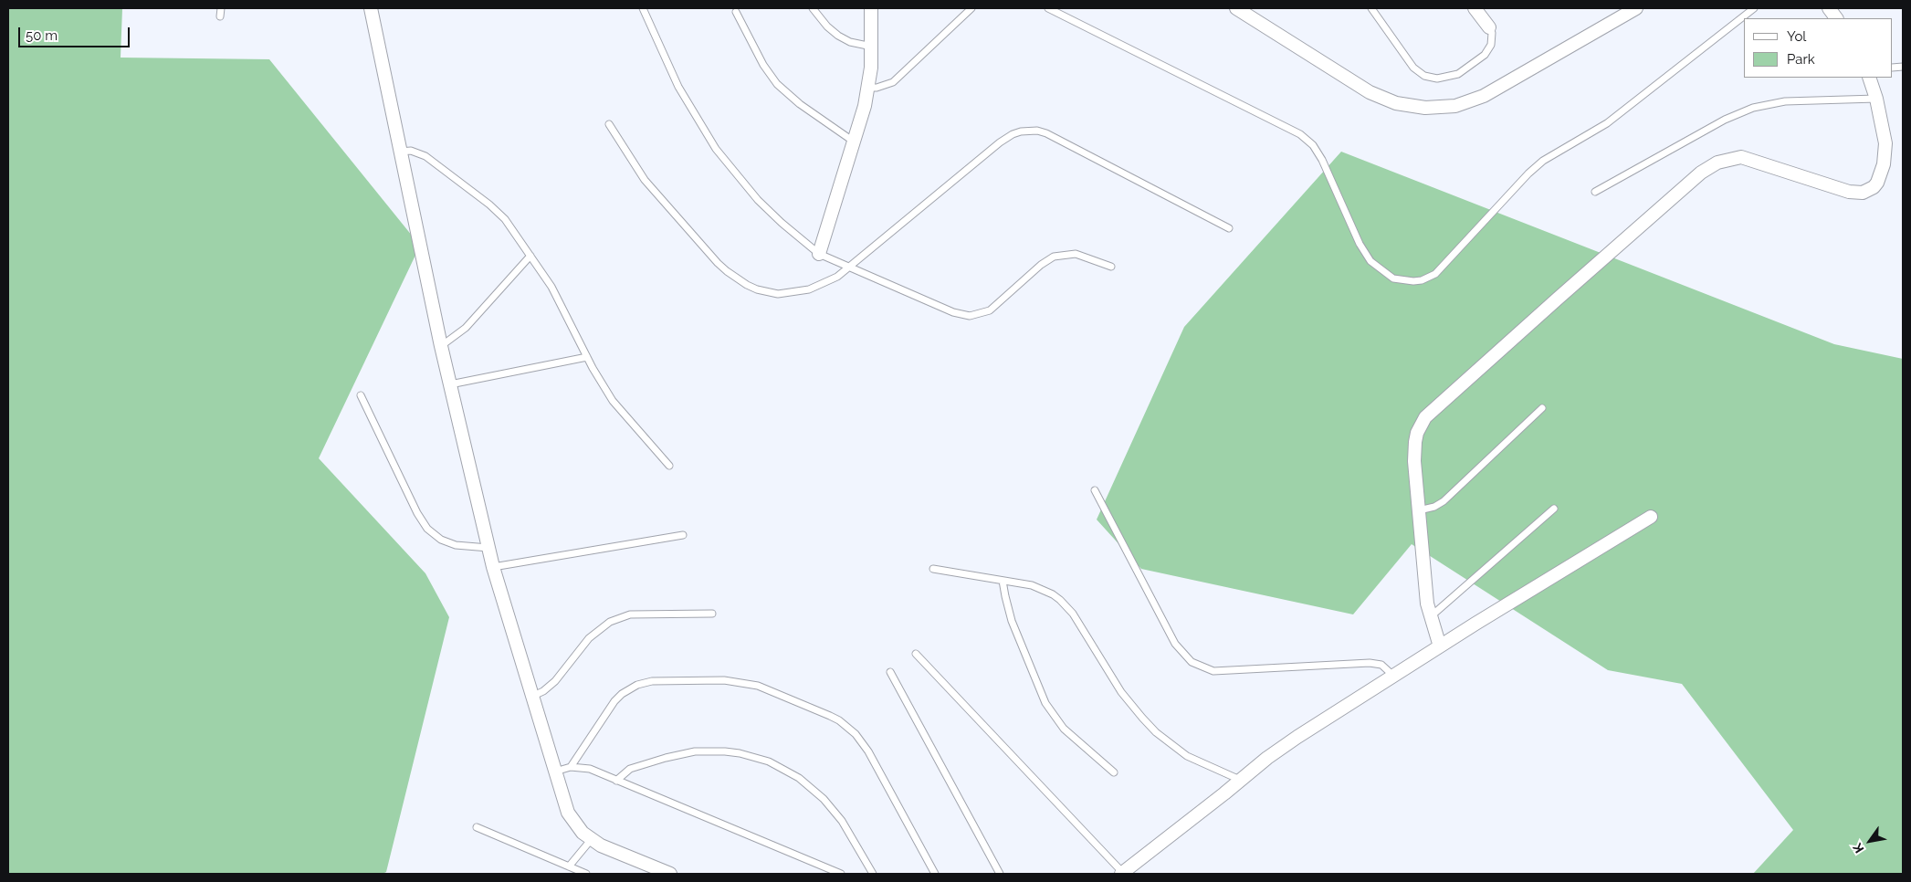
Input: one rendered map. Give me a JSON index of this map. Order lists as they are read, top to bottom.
{
  "legend": ["Yol", "Park"],
  "scale_bar": "50 m",
  "north": "bottom left"
}
